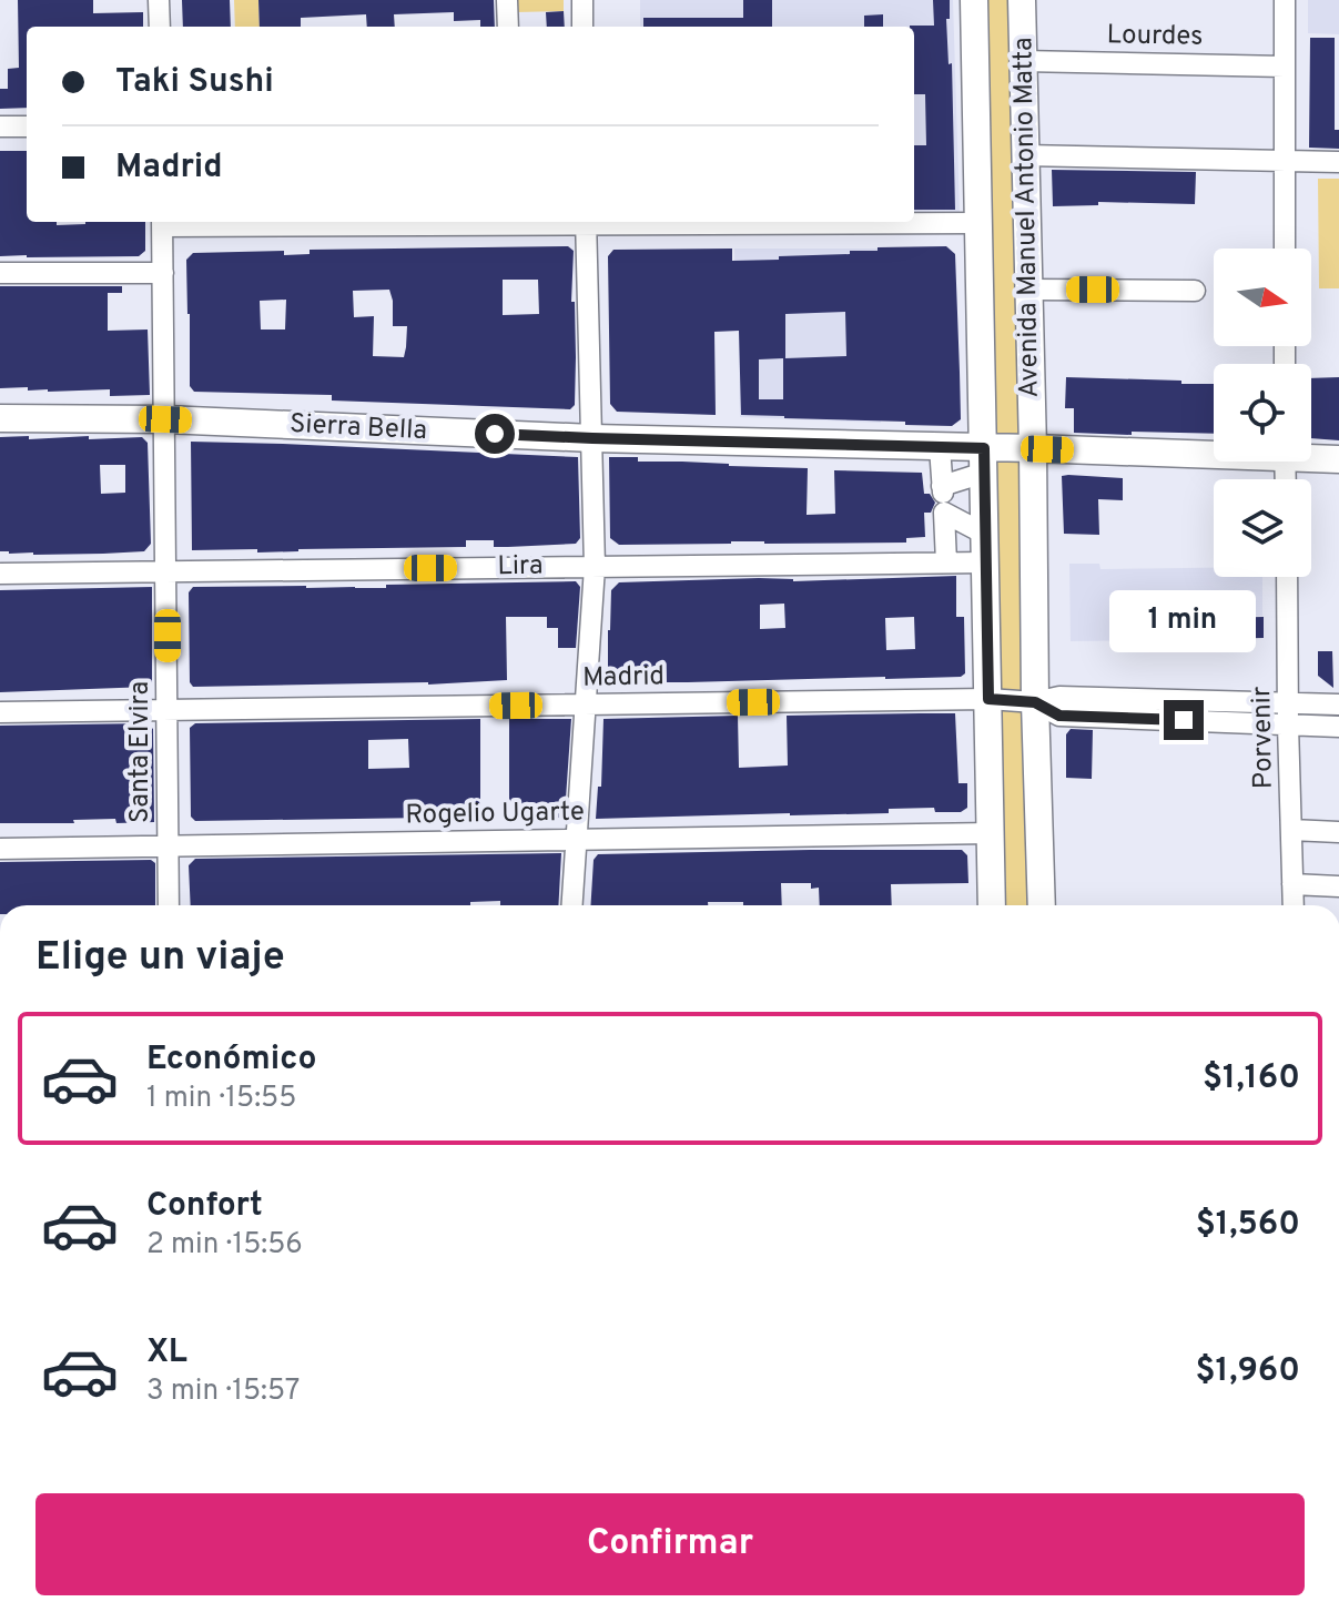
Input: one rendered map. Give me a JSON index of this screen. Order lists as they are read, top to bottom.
{
  "streets": {
    "main road": ["Avenida Manuel Antonio Matta", "Sierra Bella"],
    "street": [
      "Lourdes",
      "Lira",
      "Madrid",
      "Porvenir",
      "Santa Elvira",
      "Rogelio Ugarte"
    ]
  },
  "crossings": [
    ["Lourdes", "Avenida Manuel Antonio Matta"],
    ["Avenida Manuel Antonio Matta", "Sierra Bella"],
    ["Avenida Manuel Antonio Matta", "Lira"],
    ["Avenida Manuel Antonio Matta", "Madrid"],
    ["Avenida Manuel Antonio Matta", "Rogelio Ugarte"],
    ["Sierra Bella", "Santa Elvira"],
    ["Lira", "Santa Elvira"],
    ["Madrid", "Porvenir"],
    ["Madrid", "Santa Elvira"],
    ["Santa Elvira", "Rogelio Ugarte"]
  ],
  "north": "right",
  "page": {
    "banner": ["Taki Sushi", "Madrid"],
    "bubble": "1 min",
    "heading": "Elige un viaje",
    "list": [
      {
        "name": "Económico",
        "note": "1 min · 15:55",
        "value": "$1,160"
      },
      {
        "name": "Confort",
        "note": "2 min · 15:56",
        "value": "$1,560"
      },
      {
        "name": "XL",
        "note": "3 min · 15:57",
        "value": "$1,960"
      }
    ],
    "buttons": "Confirmar"
  }
}
